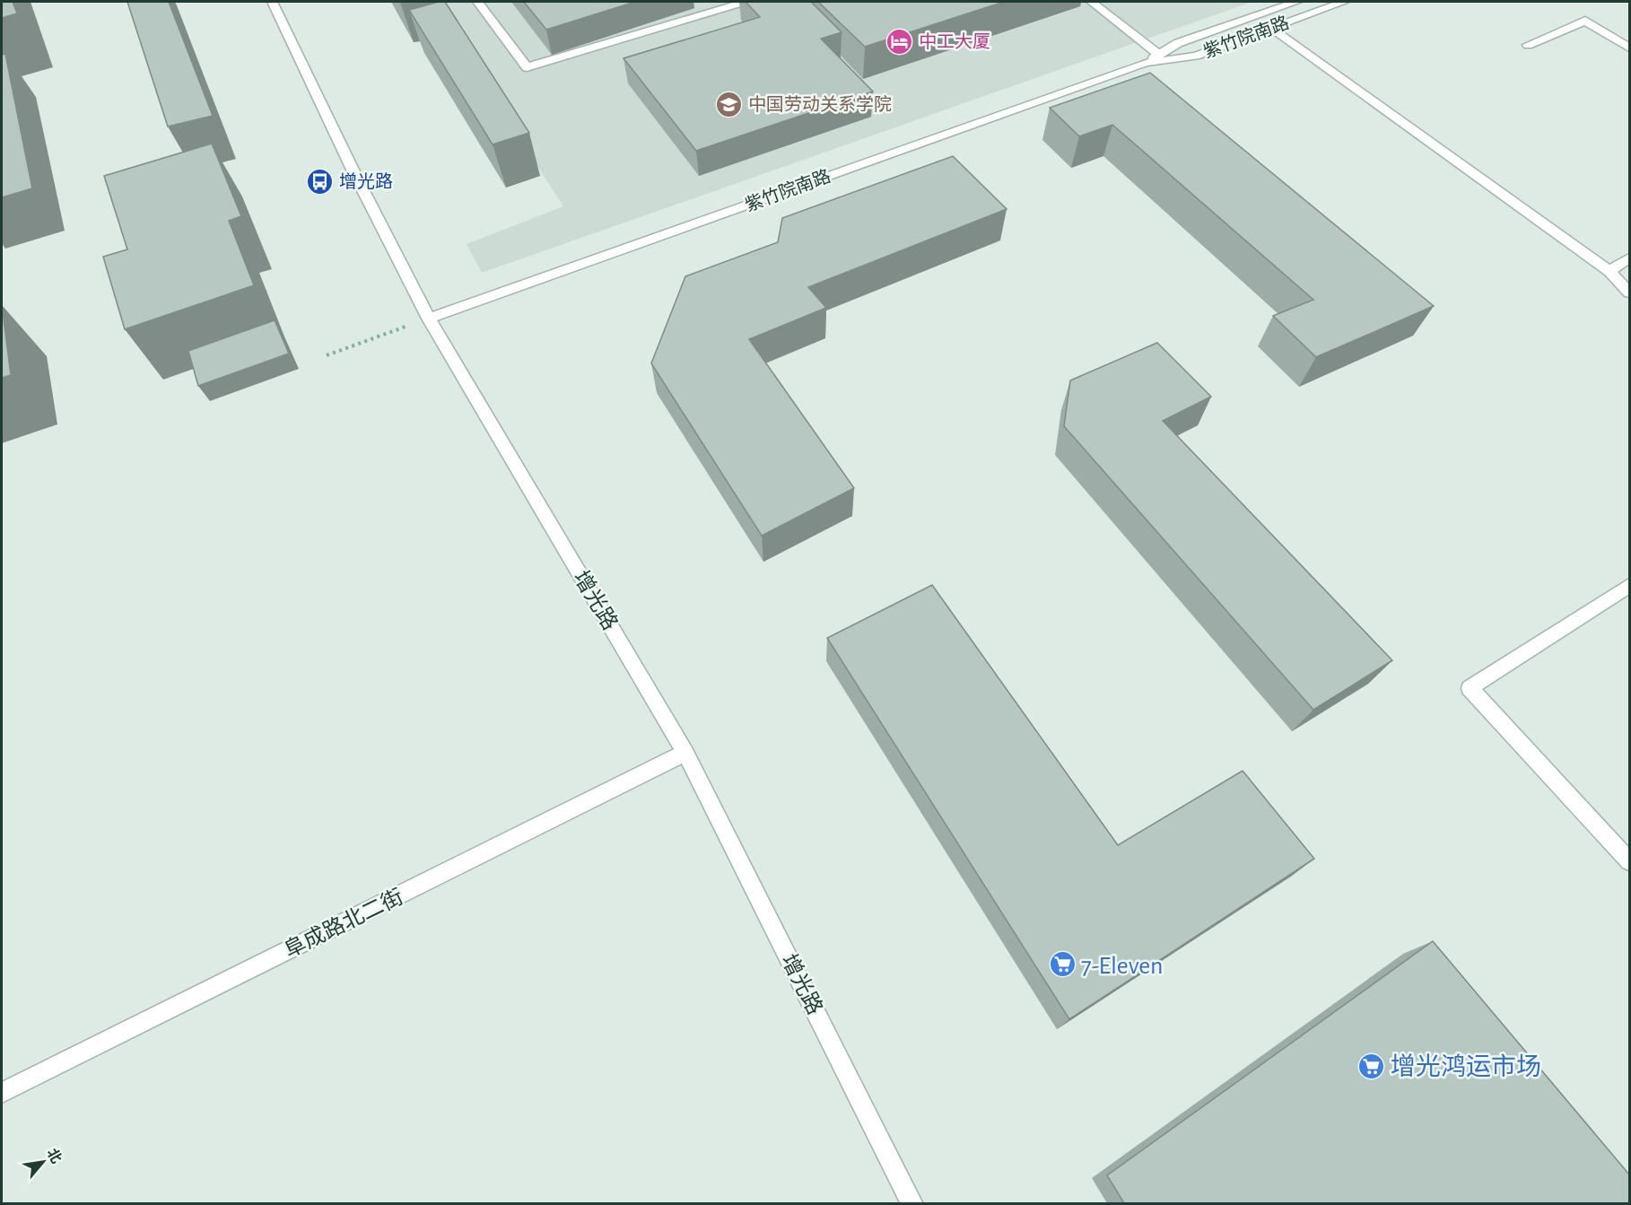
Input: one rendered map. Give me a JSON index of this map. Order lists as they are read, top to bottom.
{
  "streets": {
    "street": ["紫竹院南路", "增光路", "阜成路北二街"]
  },
  "crossings": [
    ["紫竹院南路", "增光路"],
    ["增光路", "阜成路北二街"]
  ],
  "places": {
    "hotel": ["中工大厦"],
    "school or university": ["中国劳动关系学院"],
    "bus stop": ["增光路"],
    "supermarket": ["7-Eleven", "增光鸿运市场"]
  },
  "north": "top right"
}
